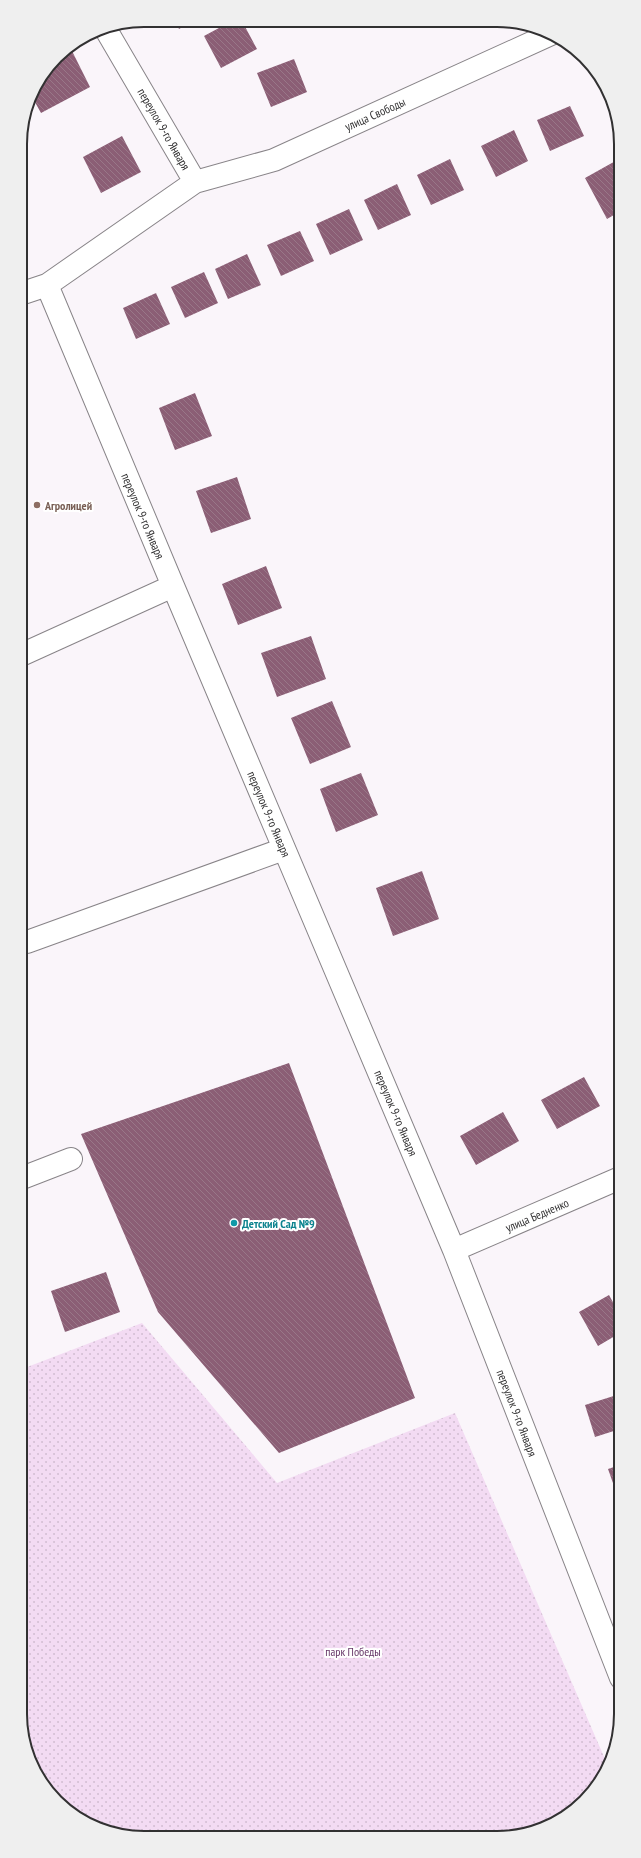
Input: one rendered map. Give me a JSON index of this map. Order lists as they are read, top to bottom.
{
  "streets": {
    "street": ["улица Свободы", "переулок 9-го Января", "улица Бедненко"]
  },
  "crossings": [
    ["улица Свободы", "переулок 9-го Января"],
    ["переулок 9-го Января", "улица Бедненко"]
  ],
  "parks": ["парк Победы"],
  "places": ["Агролицей", "Детский Сад №9"]
}
